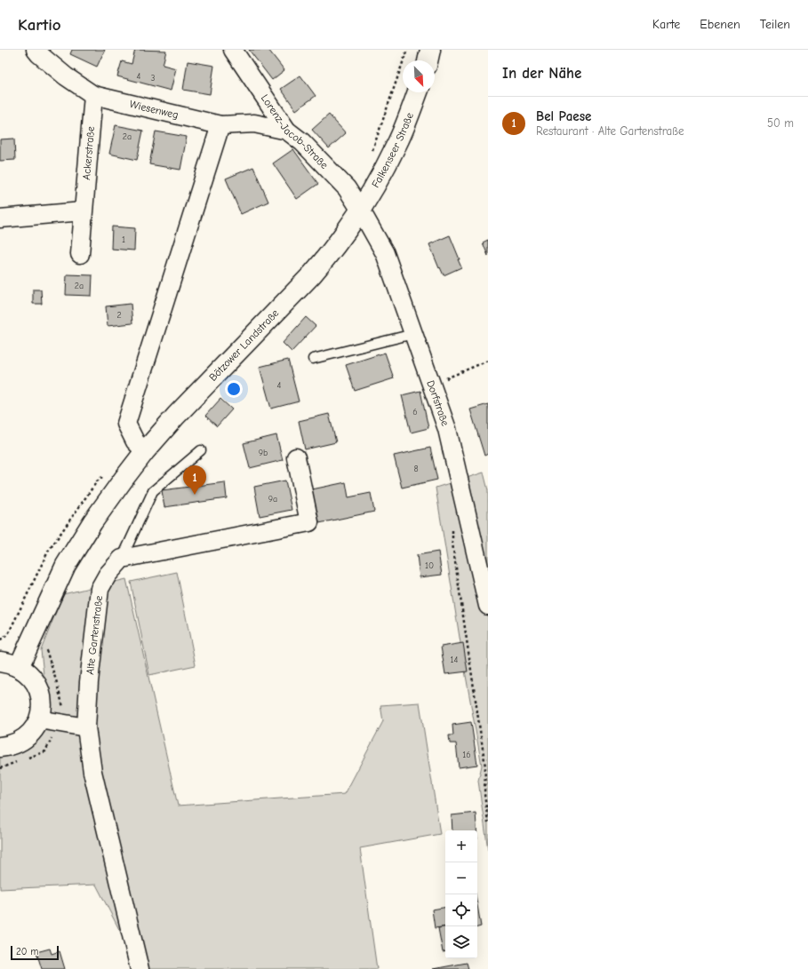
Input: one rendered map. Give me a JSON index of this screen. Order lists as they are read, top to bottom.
{
  "streets": {
    "main road": ["Falkenseer Straße", "Bötzower Landstraße"],
    "street": [
      "Wiesenweg",
      "Lorenz-Jacob-Straße",
      "Ackerstraße",
      "Dorfstraße",
      "Alte Gartenstraße"
    ]
  },
  "crossings": [
    ["Wiesenweg", "Lorenz-Jacob-Straße"],
    ["Wiesenweg", "Ackerstraße"],
    ["Lorenz-Jacob-Straße", "Falkenseer Straße"],
    ["Lorenz-Jacob-Straße", "Bötzower Landstraße"],
    ["Lorenz-Jacob-Straße", "Dorfstraße"],
    ["Falkenseer Straße", "Bötzower Landstraße"],
    ["Falkenseer Straße", "Dorfstraße"],
    ["Bötzower Landstraße", "Dorfstraße"]
  ],
  "house_numbers": [
    "4",
    "3",
    "2a",
    "1",
    "2a",
    "2",
    "4",
    "6",
    "9b",
    "8",
    "9a",
    "10",
    "14",
    "16"
  ],
  "scale_bar": "20 m",
  "north": "bottom right",
  "page": {
    "header": "Kartio",
    "nav": ["Karte", "Ebenen", "Teilen"],
    "heading": "In der Nähe",
    "list": [
      {
        "mark": "1",
        "name": "Bel Paese",
        "note": "Restaurant · Alte Gartenstraße",
        "value": "50 m"
      }
    ],
    "pins": "1",
    "map_buttons": ["+", "−"],
    "scale": "20 m"
  }
}
